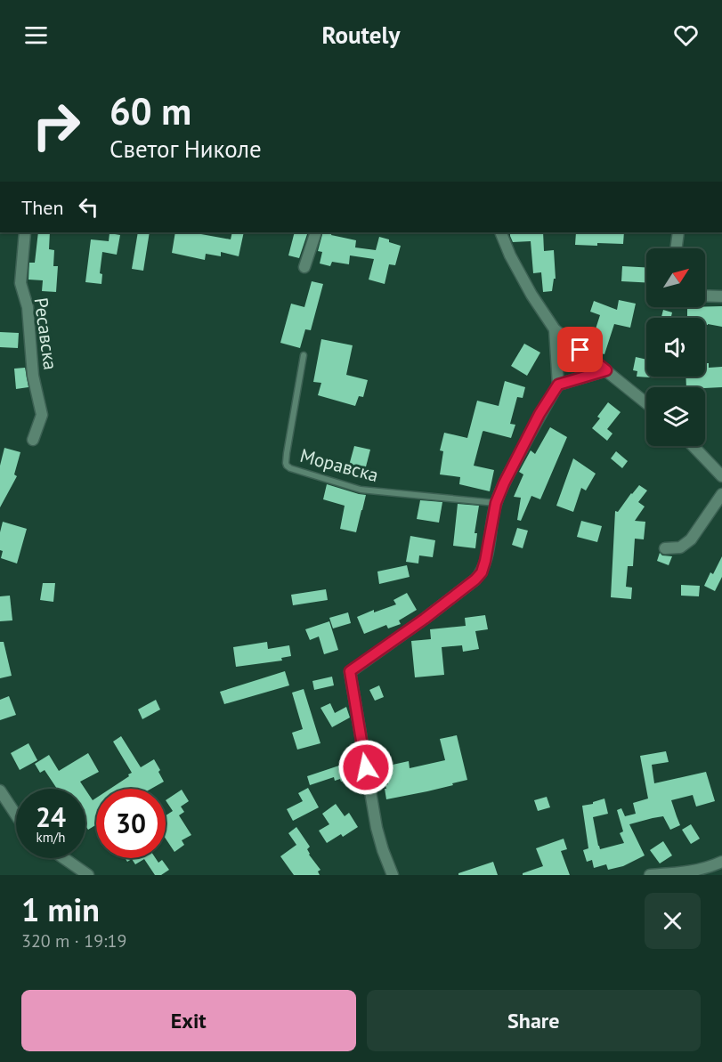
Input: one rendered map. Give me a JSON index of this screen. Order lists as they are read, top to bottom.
{
  "streets": {
    "street": ["Ресавска"],
    "lane": ["Моравска"]
  },
  "north": "top right",
  "page": {
    "header": "Routely",
    "turn": ["60 m", "Светог Николе"],
    "then": "Then",
    "speed": "24 km/h",
    "limit": "30",
    "heading": ["1 min", "320 m · 19:19"],
    "buttons": ["Exit", "Share"]
  }
}
